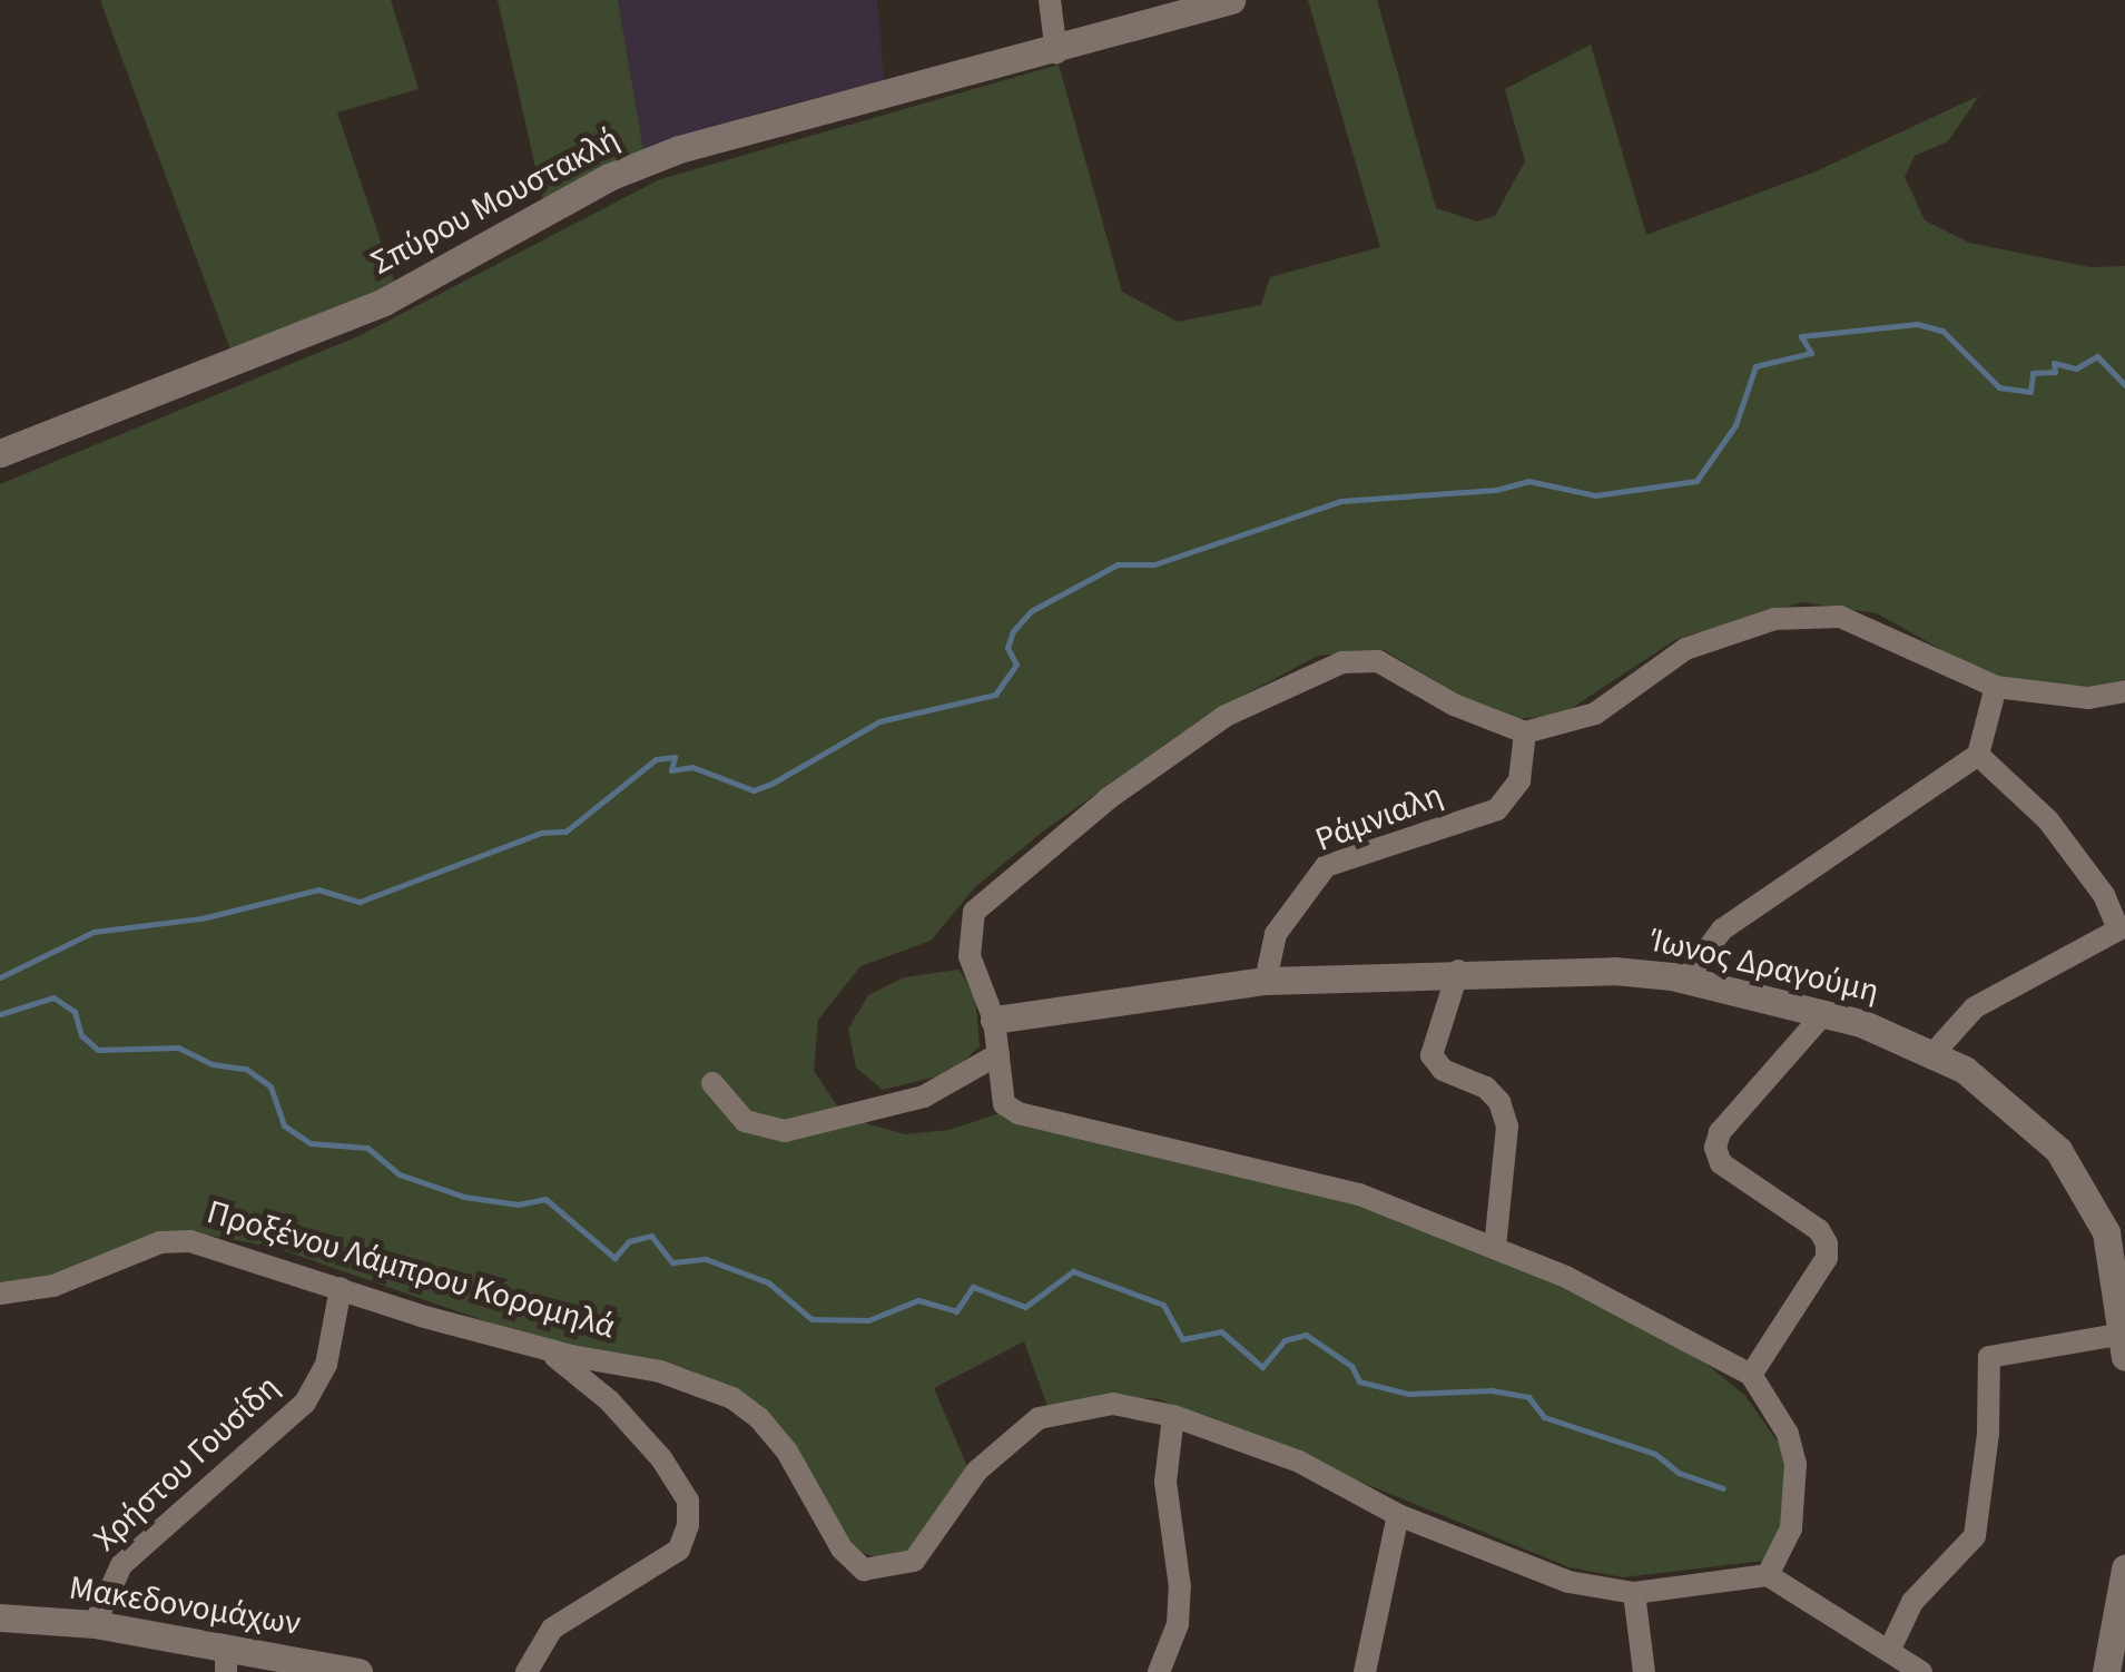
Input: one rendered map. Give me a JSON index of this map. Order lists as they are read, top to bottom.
{
  "streets": {
    "street": [
      "Σπύρου Μουστακλή",
      "Ράμνιαλη",
      "Ίωνος Δραγούμη",
      "Προξένου Λάμπρου Κορομηλά",
      "Χρήστου Γουσίδη",
      "Μακεδονομάχων"
    ]
  },
  "crossings": [
    ["Ράμνιαλη", "Ίωνος Δραγούμη"],
    ["Προξένου Λάμπρου Κορομηλά", "Χρήστου Γουσίδη"],
    ["Χρήστου Γουσίδη", "Μακεδονομάχων"]
  ]
}
